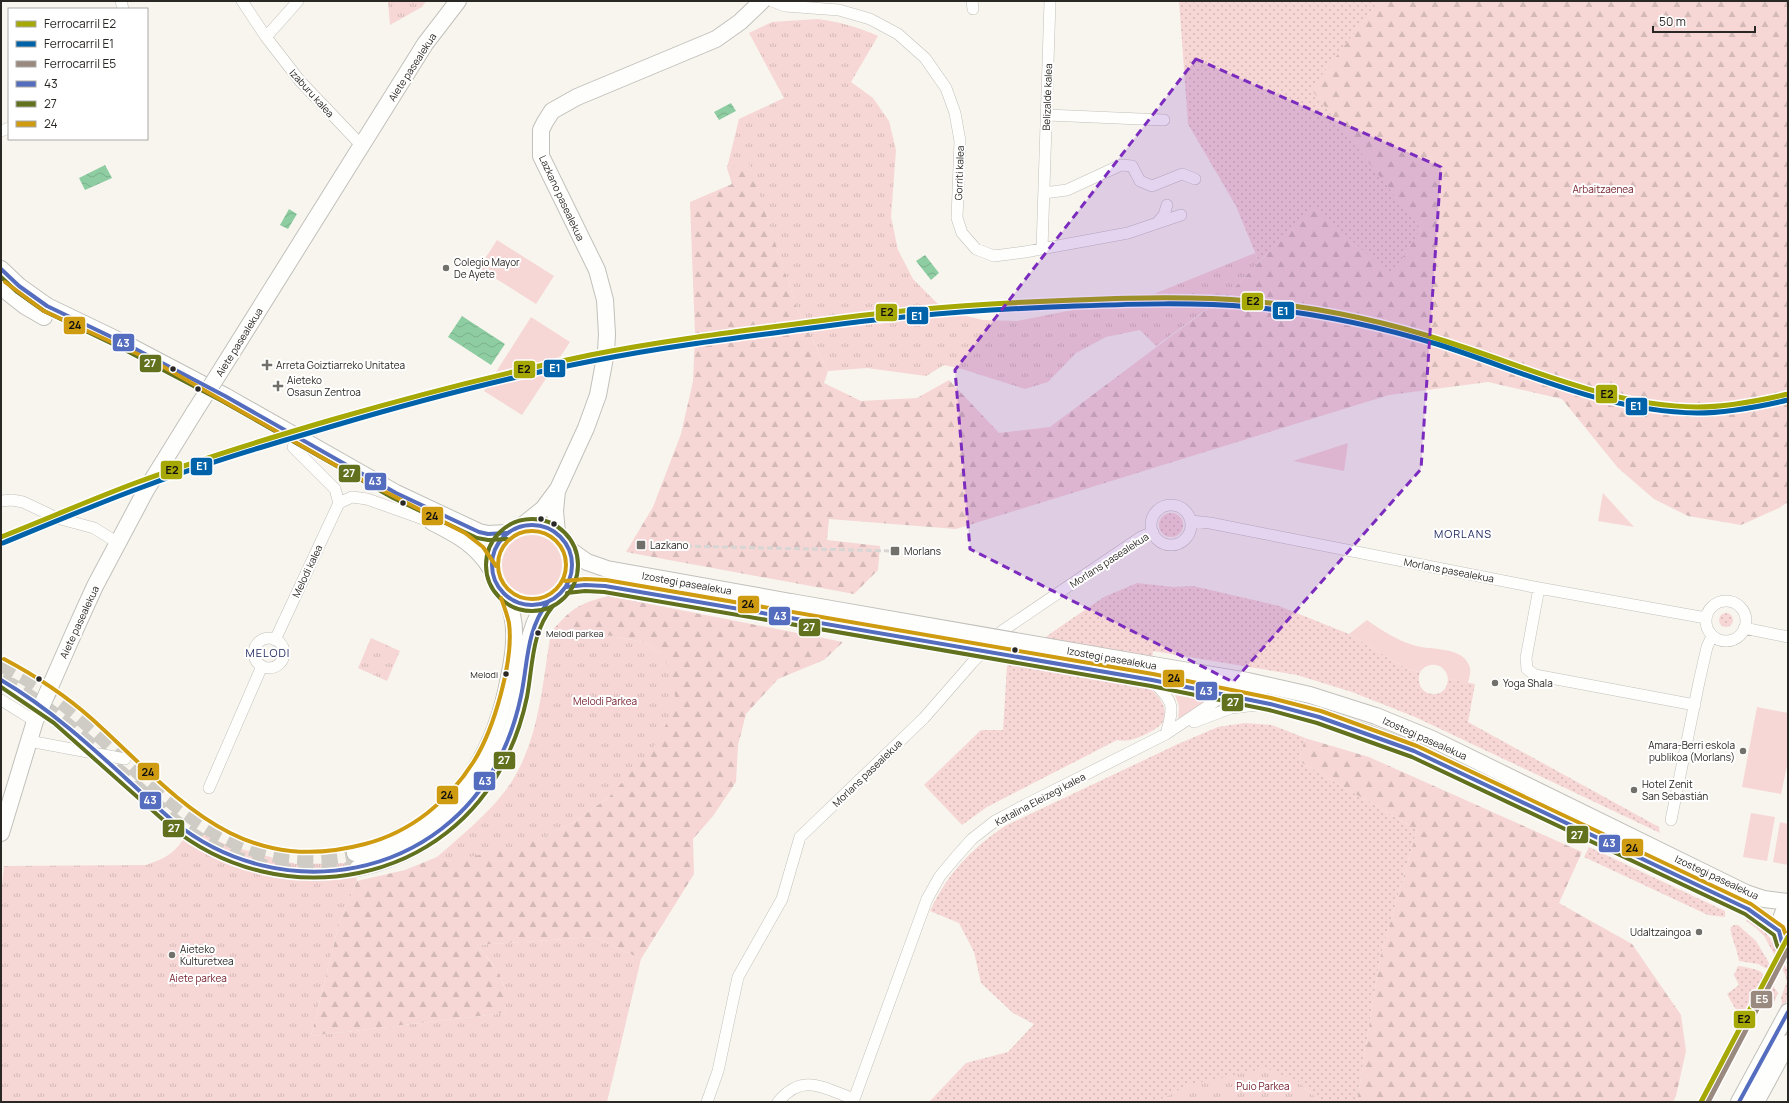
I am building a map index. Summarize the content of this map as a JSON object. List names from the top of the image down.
{
  "streets": {
    "main road": ["Aiete pasealekua", "Lazkano pasealekua", "Izostegi pasealekua"],
    "street": [
      "Izaburu kalea",
      "Belizalde kalea",
      "Gorriti kalea",
      "Morlans pasealekua",
      "Melodi kalea",
      "Katalina Eleizegi kalea"
    ]
  },
  "crossings": [
    ["Aiete pasealekua", "Izaburu kalea"],
    ["Belizalde kalea", "Gorriti kalea"],
    ["Izostegi pasealekua", "Katalina Eleizegi kalea"]
  ],
  "districts": ["MORLANS", "MELODI"],
  "parks": [
    "Arbaitzaenea",
    "Melodi Parkea",
    "Aiete parkea",
    "Puio Parkea"
  ],
  "places": {
    "other": [
      "Colegio Mayor De Ayete",
      "Melodi parkea",
      "Melodi",
      "Yoga Shala",
      "Amara-Berri eskola publikoa (Morlans)",
      "Hotel Zenit San Sebastián",
      "Udaltzaingoa",
      "Aieteko Kulturetxea"
    ],
    "health": ["Arreta Goiztiarreko Unitatea", "Aieteko Osasun Zentroa"],
    "transit": ["Lazkano", "Morlans"]
  },
  "lines": [
    "transit line 43",
    "transit line 27",
    "transit line 24",
    "rail line E2",
    "rail line E1",
    "rail line E5"
  ],
  "legend": [
    "Ferrocarril E2",
    "Ferrocarril E1",
    "Ferrocarril E5",
    "43",
    "27",
    "24"
  ],
  "scale_bar": "50 m"
}
